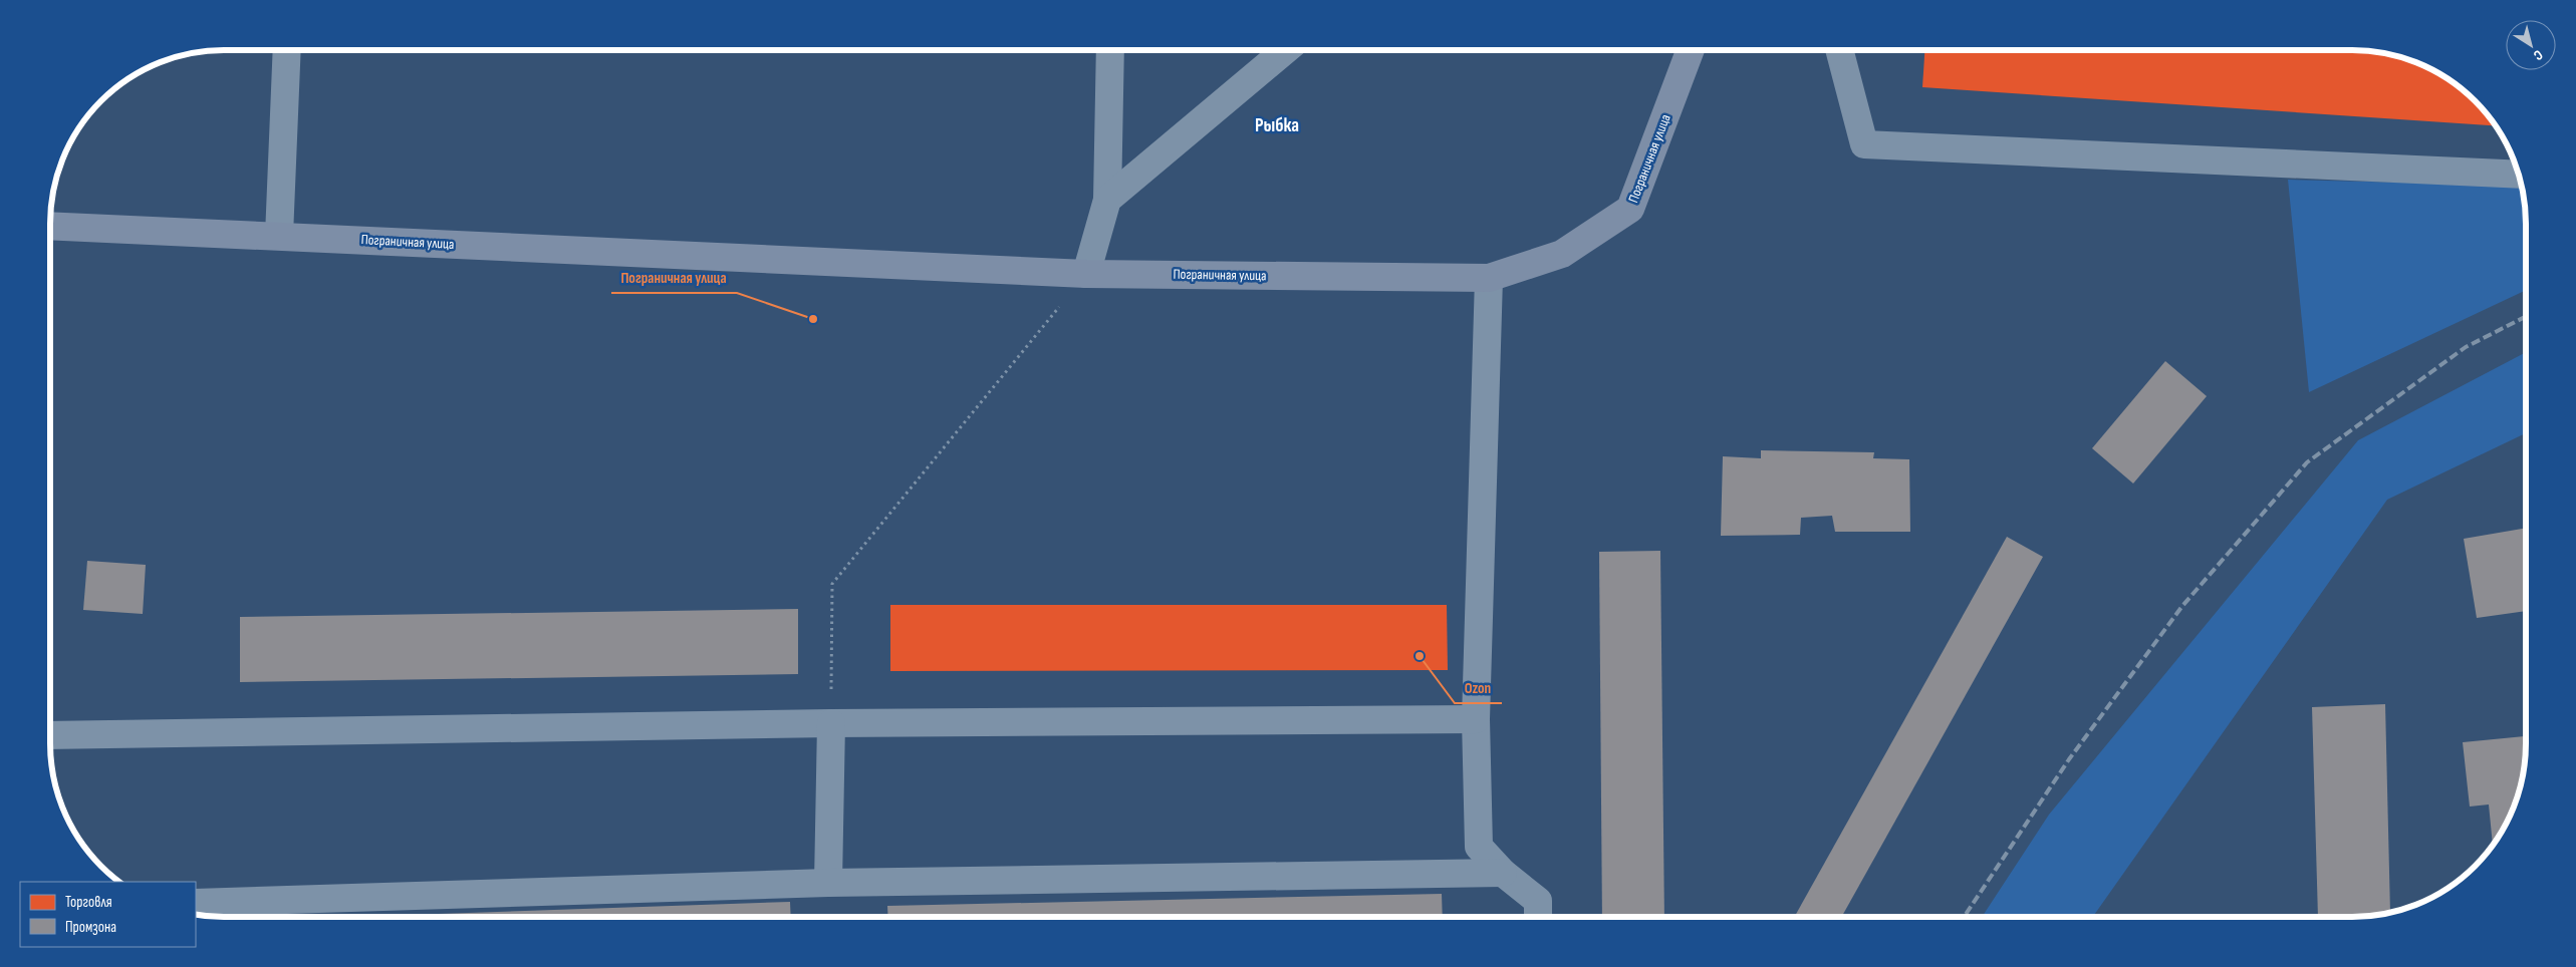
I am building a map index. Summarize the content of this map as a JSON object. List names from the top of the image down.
{
  "streets": {
    "main road": ["Пограничная улица"]
  },
  "districts": ["Рыбка"],
  "places": ["Пограничная улица", "Ozon"],
  "legend": ["Торговля", "Промзона"],
  "north": "bottom right"
}
